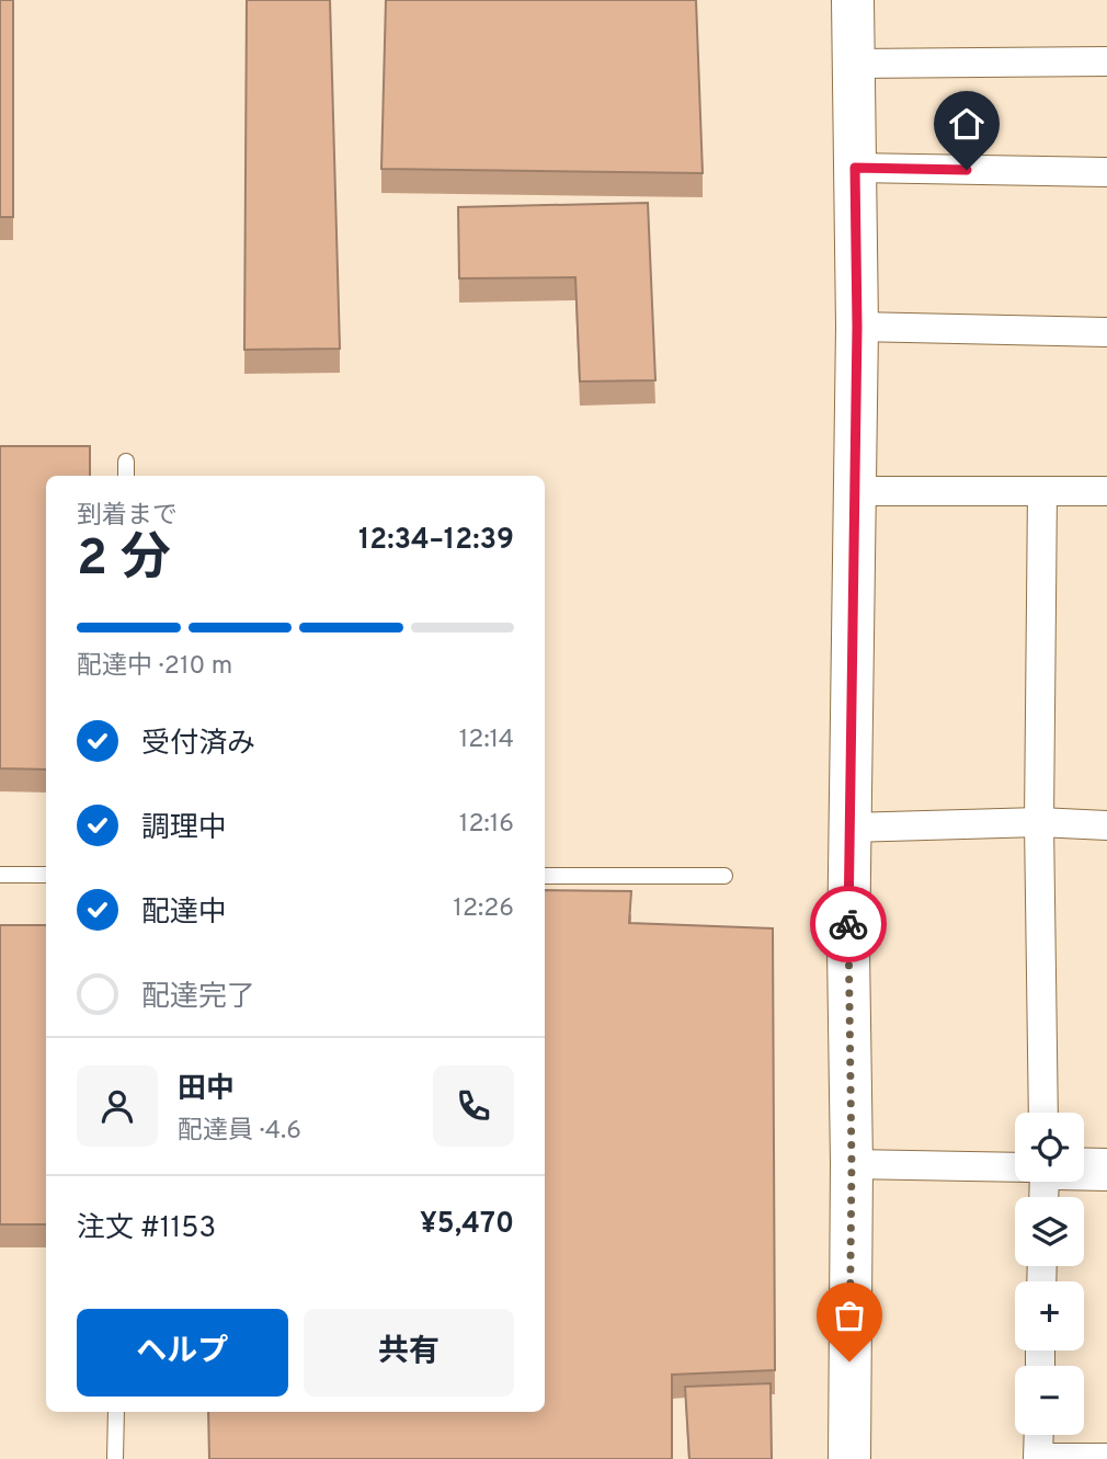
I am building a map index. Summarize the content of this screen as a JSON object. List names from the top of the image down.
{
  "page": {
    "heading": ["2 分", "到着まで", "12:34–12:39"],
    "panel": [
      "田中",
      "配達員 · 4.6",
      "注文 #1153",
      "¥5,470"
    ],
    "bar": "配達中 · 210 m",
    "list": [
      ["受付済み", "12:14"],
      ["調理中", "12:16"],
      ["配達中", "12:26"],
      "配達完了"
    ],
    "map_buttons": ["+", "−"],
    "buttons": ["ヘルプ", "共有"]
  }
}
